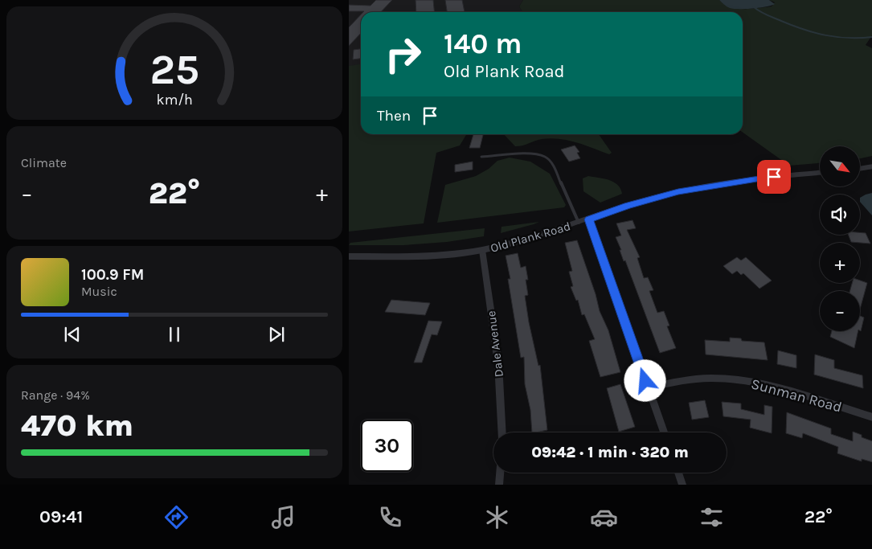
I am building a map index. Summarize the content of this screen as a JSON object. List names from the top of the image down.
{
  "streets": {
    "street": ["Old Plank Road", "Dale Avenue", "Sunman Road"]
  },
  "crossings": [
    ["Old Plank Road", "Dale Avenue"]
  ],
  "north": "bottom right",
  "page": {
    "turn": ["140 m", "Old Plank Road"],
    "then": "Then",
    "tile": [
      "Climate",
      ["Range · 94%", "470 km"]
    ],
    "map_buttons": ["+", "−"],
    "heat": ["−", "22°", "+"],
    "song": ["100.9 FM", "Music"],
    "limit": "30",
    "trip": "09:42 · 1 min · 320 m",
    "tabs": ["09:41", "22°"],
    "gauge": ["25", "km/h"]
  }
}
